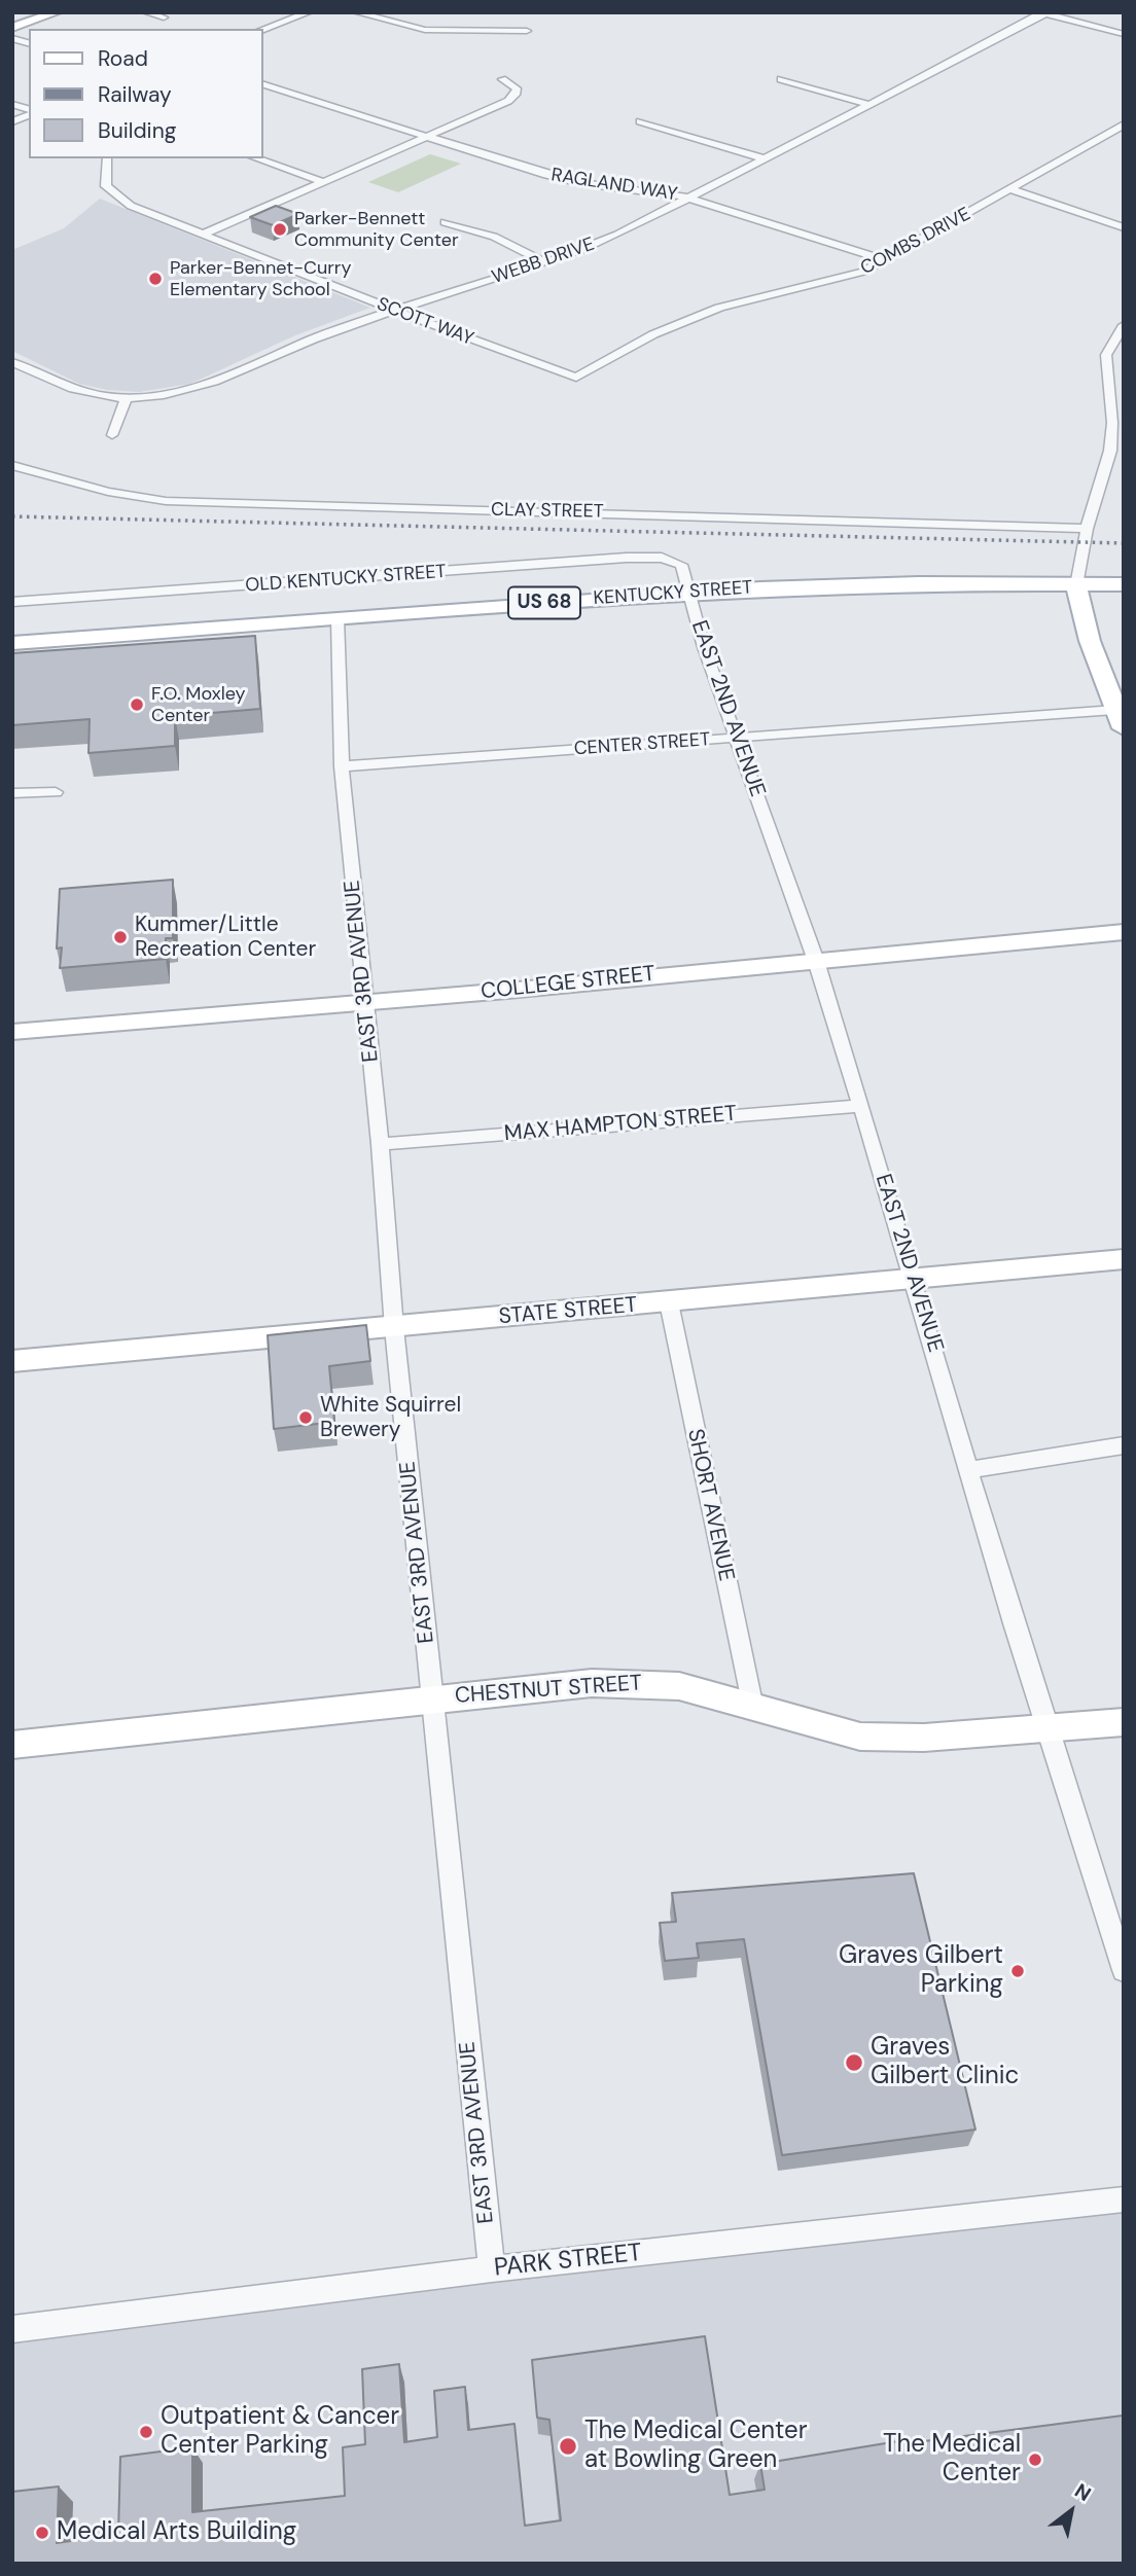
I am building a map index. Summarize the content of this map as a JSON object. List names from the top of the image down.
{
  "streets": {
    "main road": ["KENTUCKY STREET", "US 68"],
    "street": [
      "RAGLAND WAY",
      "COMBS DRIVE",
      "WEBB DRIVE",
      "SCOTT WAY",
      "CLAY STREET",
      "OLD KENTUCKY STREET",
      "EAST 2ND AVENUE",
      "CENTER STREET",
      "EAST 3RD AVENUE",
      "COLLEGE STREET",
      "MAX HAMPTON STREET",
      "STATE STREET",
      "SHORT AVENUE",
      "CHESTNUT STREET",
      "PARK STREET"
    ]
  },
  "crossings": [
    ["RAGLAND WAY", "COMBS DRIVE"],
    ["RAGLAND WAY", "WEBB DRIVE"],
    ["COMBS DRIVE", "SCOTT WAY"],
    ["WEBB DRIVE", "SCOTT WAY"],
    ["OLD KENTUCKY STREET", "EAST 2ND AVENUE"],
    ["KENTUCKY STREET", "EAST 2ND AVENUE"],
    ["KENTUCKY STREET", "EAST 3RD AVENUE"],
    ["EAST 2ND AVENUE", "CENTER STREET"],
    ["EAST 2ND AVENUE", "COLLEGE STREET"],
    ["EAST 2ND AVENUE", "MAX HAMPTON STREET"],
    ["EAST 2ND AVENUE", "STATE STREET"],
    ["EAST 2ND AVENUE", "CHESTNUT STREET"],
    ["CENTER STREET", "EAST 3RD AVENUE"],
    ["EAST 3RD AVENUE", "COLLEGE STREET"],
    ["EAST 3RD AVENUE", "MAX HAMPTON STREET"],
    ["EAST 3RD AVENUE", "STATE STREET"],
    ["EAST 3RD AVENUE", "CHESTNUT STREET"],
    ["EAST 3RD AVENUE", "PARK STREET"],
    ["STATE STREET", "SHORT AVENUE"],
    ["SHORT AVENUE", "CHESTNUT STREET"]
  ],
  "places": [
    "Parker-Bennett Community Center",
    "Parker-Bennet-Curry Elementary School",
    "F.O. Moxley Center",
    "Kummer/Little Recreation Center",
    "White Squirrel Brewery",
    "Graves Gilbert Parking",
    "Graves Gilbert Clinic",
    "Outpatient & Cancer Center Parking",
    "The Medical Center at Bowling Green",
    "The Medical Center",
    "Medical Arts Building"
  ],
  "legend": ["Road", "Railway", "Building"],
  "north": "top right"
}
